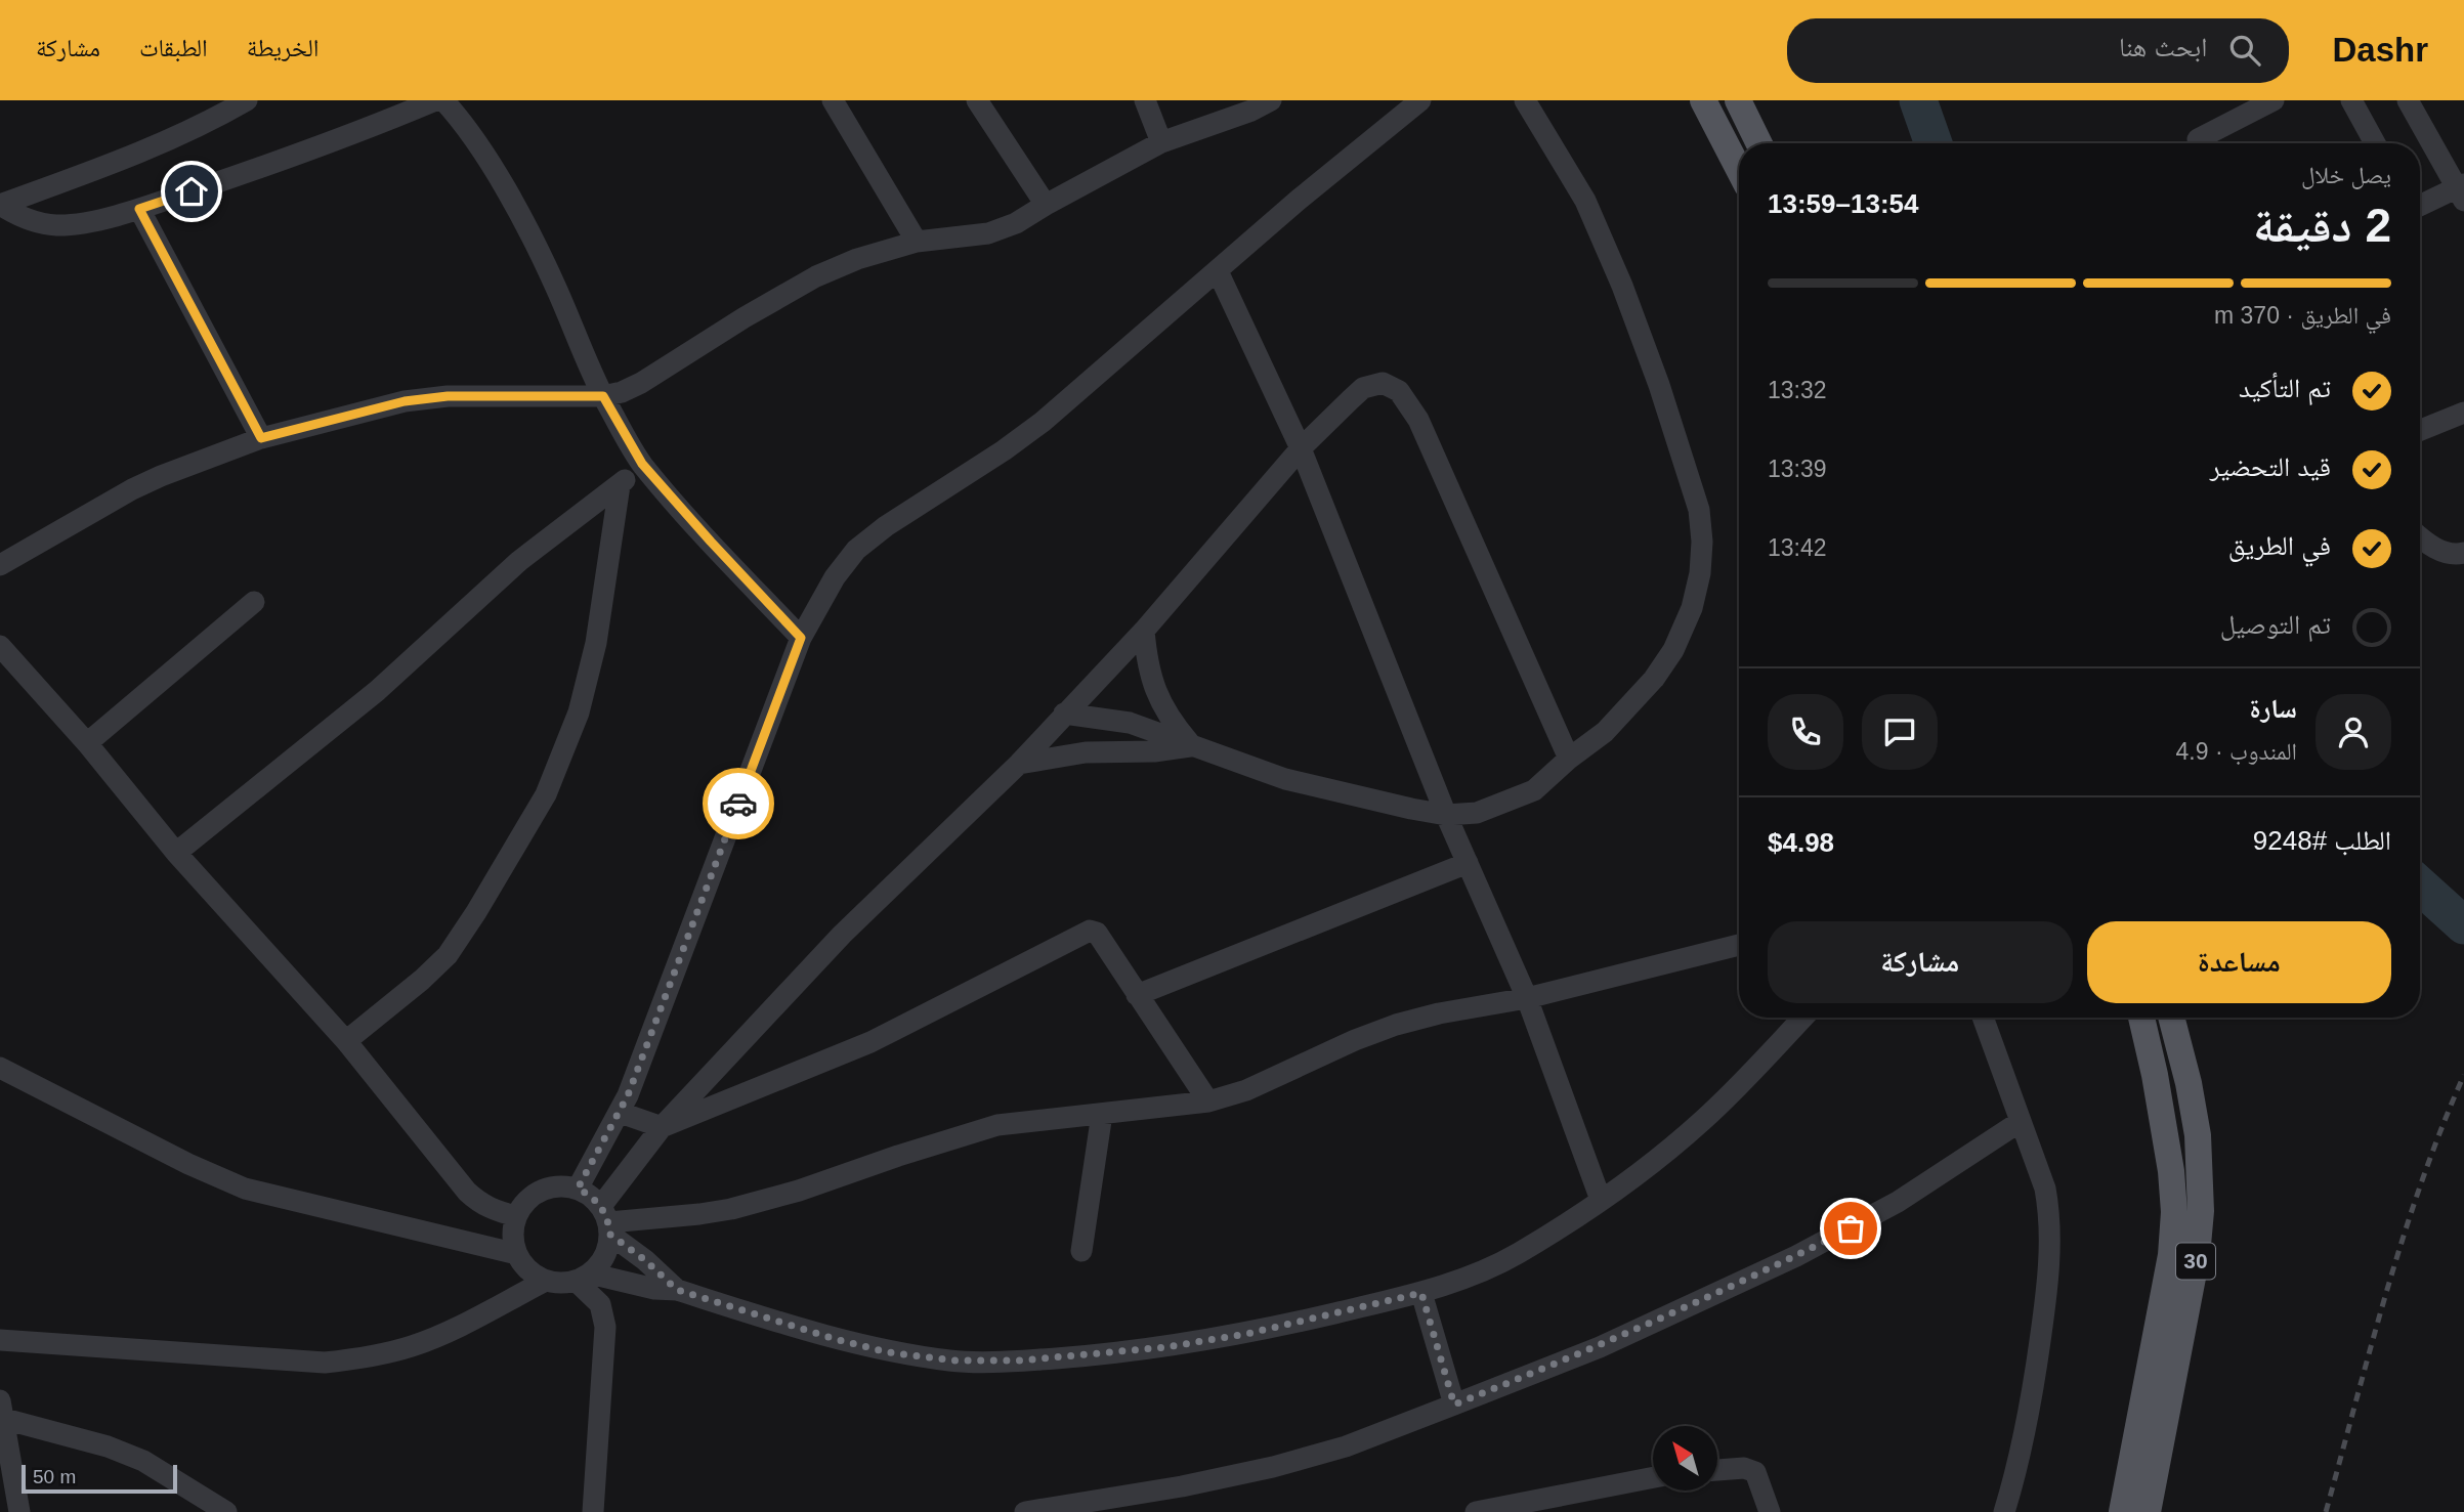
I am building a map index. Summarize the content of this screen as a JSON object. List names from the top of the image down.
{
  "streets": {
    "main road": ["30"]
  },
  "scale_bar": "50 m",
  "north": "top left",
  "page": {
    "header": "Dashr",
    "search": "ابحث هنا",
    "nav": ["الخريطة", "الطبقات", "مشاركة"],
    "heading": ["2 دقيقة", "يصل خلال", "13:54–13:59"],
    "panel": [
      "سارة",
      "المندوب · 4.9",
      "الطلب #9248",
      "$4.98"
    ],
    "bar": "في الطريق · 370 m",
    "list": [
      ["تم التأكيد", "13:32"],
      ["قيد التحضير", "13:39"],
      ["في الطريق", "13:42"],
      "تم التوصيل"
    ],
    "buttons": ["مساعدة", "مشاركة"],
    "scale": "50 m"
  }
}
